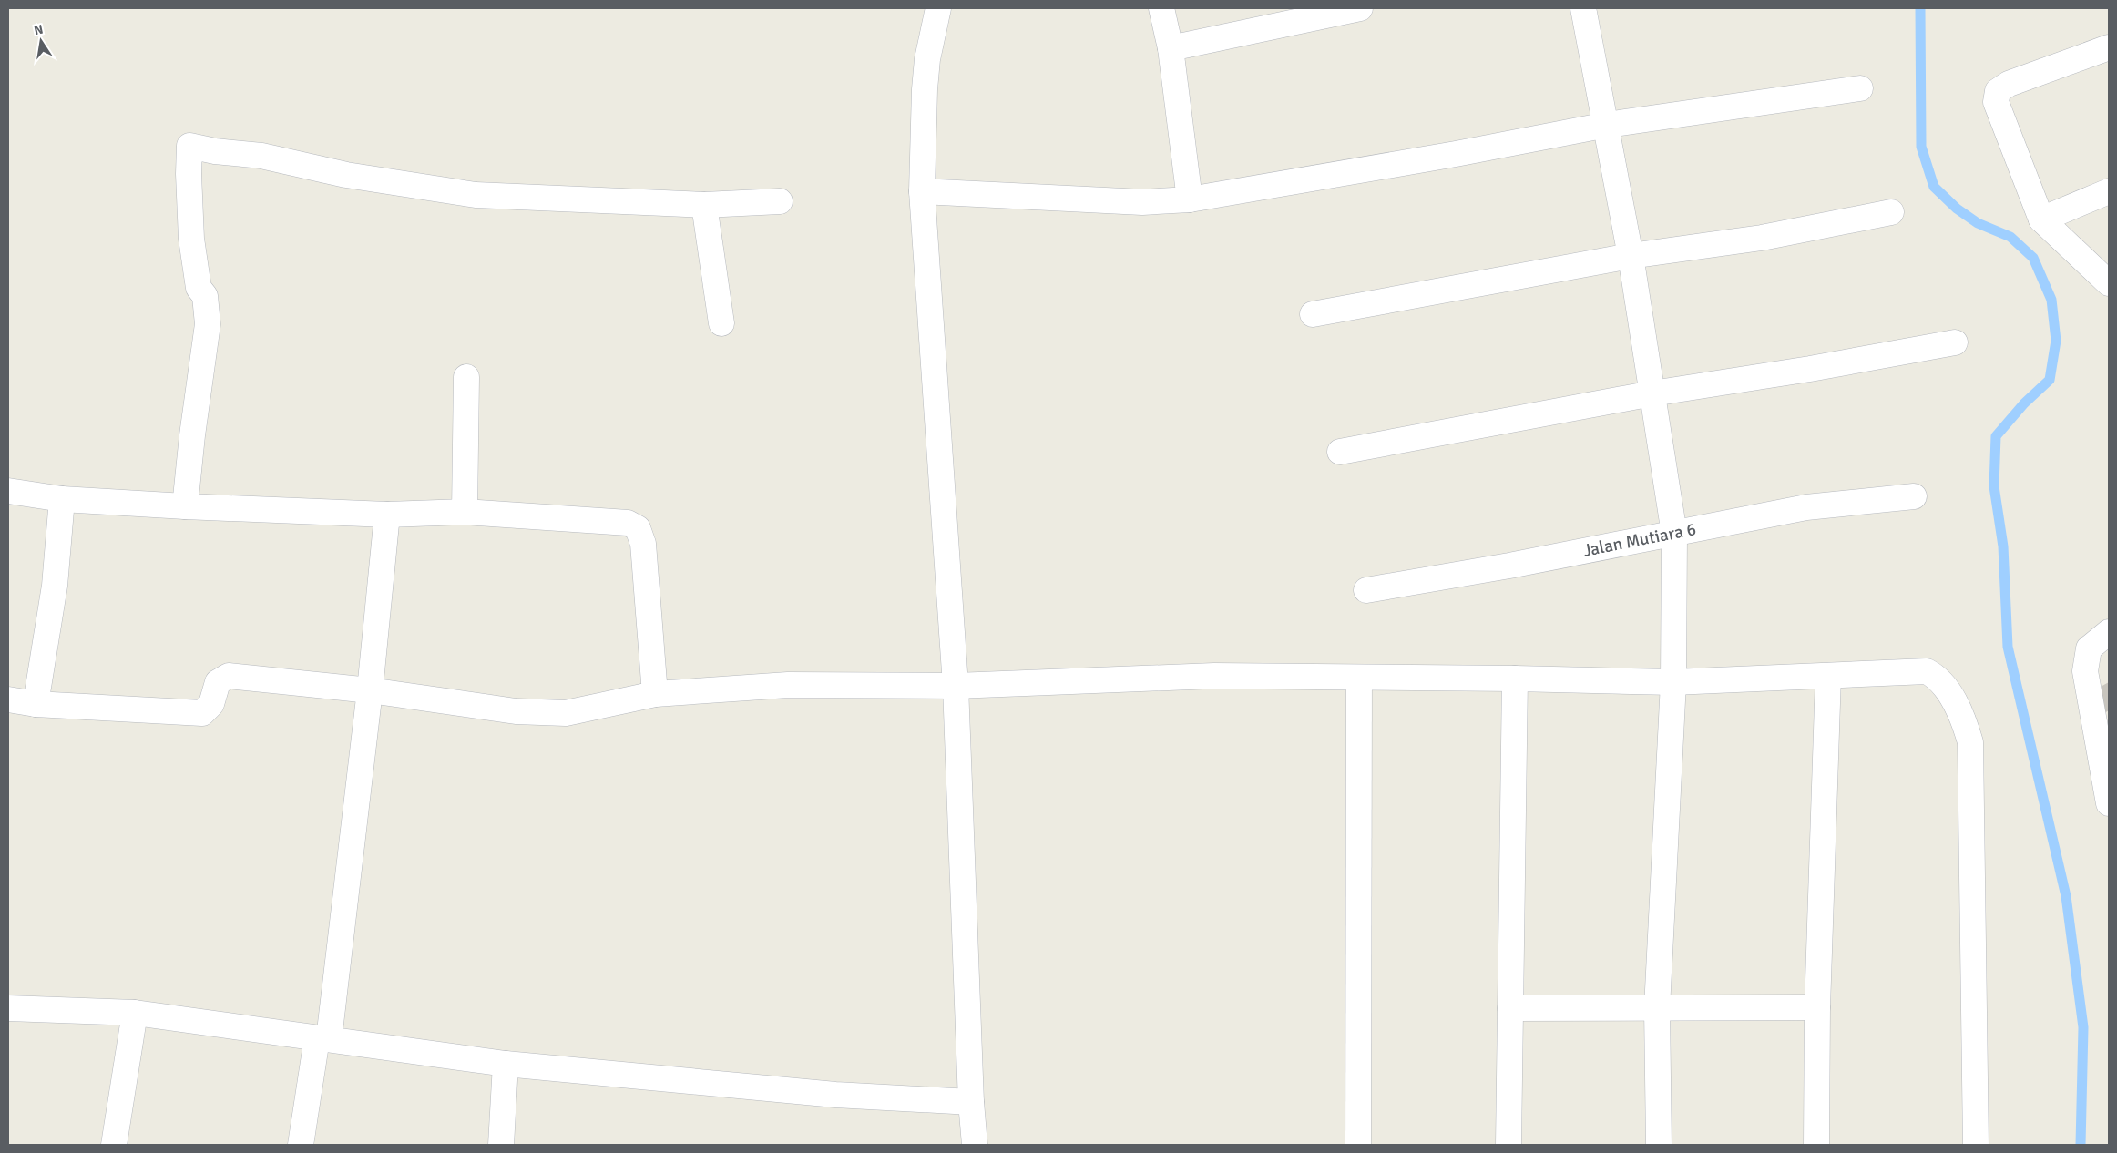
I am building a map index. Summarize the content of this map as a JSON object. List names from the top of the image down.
{
  "streets": {
    "street": ["Jalan Mutiara 6"]
  },
  "north": "top"
}
